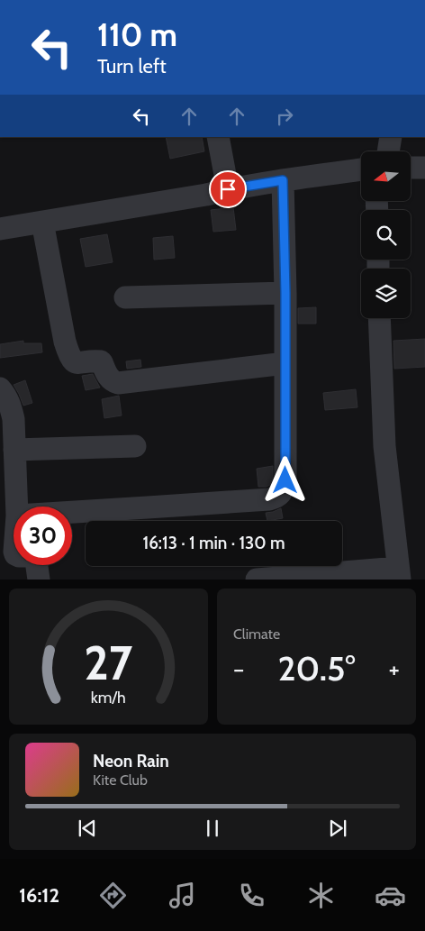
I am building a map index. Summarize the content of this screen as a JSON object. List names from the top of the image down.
{
  "north": "left",
  "page": {
    "turn": ["110 m", "Turn left"],
    "limit": "30",
    "trip": "16:13 · 1 min · 130 m",
    "tile": "Climate",
    "heat": ["−", "20.5°", "+"],
    "song": ["Neon Rain", "Kite Club"],
    "tabs": "16:12",
    "gauge": ["27", "km/h"]
  }
}
